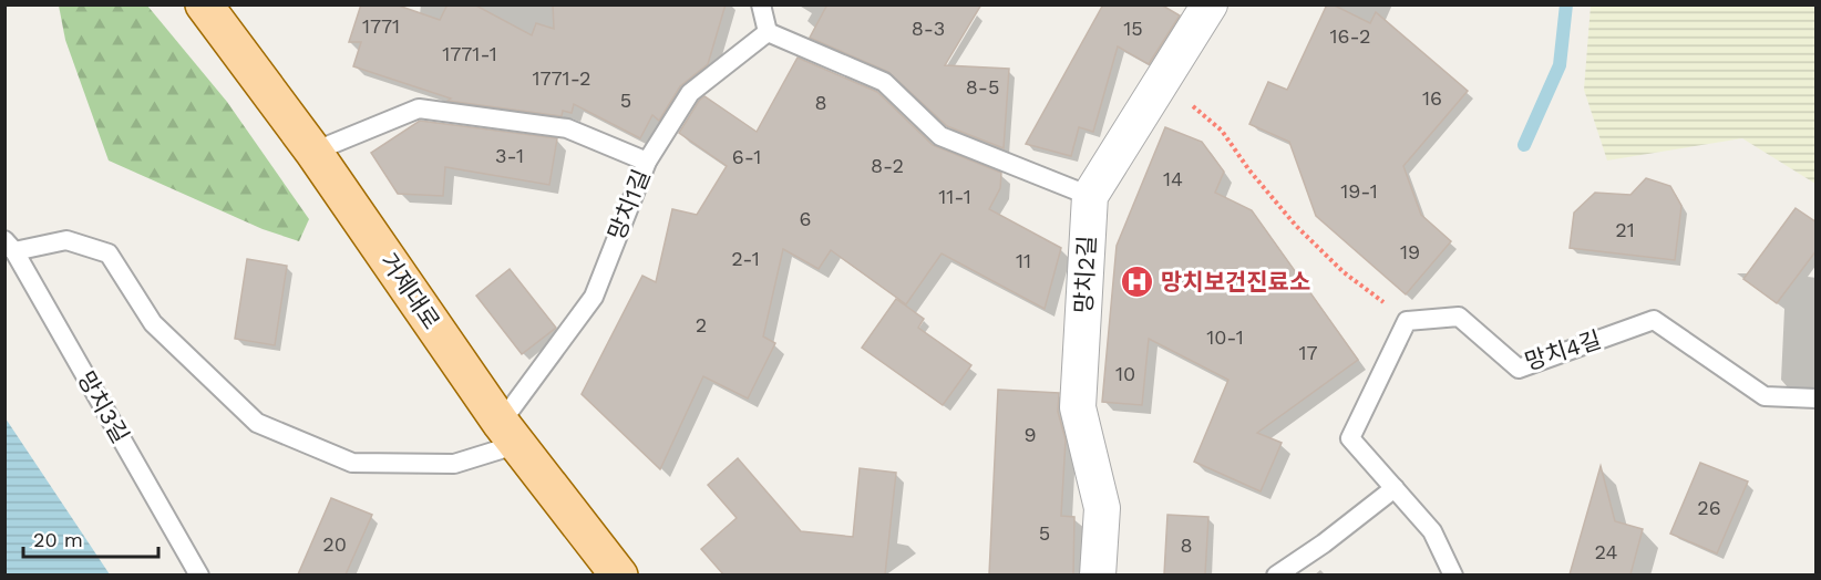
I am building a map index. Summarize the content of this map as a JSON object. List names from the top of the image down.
{
  "streets": {
    "main road": ["거제대로"],
    "street": ["망치2길"],
    "lane": ["망치1길", "망치4길", "망치3길"]
  },
  "crossings": [
    ["망치1길", "거제대로"]
  ],
  "places": {
    "hospital": ["망치보건진료소"]
  },
  "house_numbers": [
    "1771",
    "8-3",
    "15",
    "16-2",
    "1771-1",
    "1771-2",
    "8-5",
    "16",
    "5",
    "8",
    "3-1",
    "6-1",
    "8-2",
    "14",
    "19-1",
    "11-1",
    "6",
    "21",
    "19",
    "2-1",
    "11",
    "2",
    "10-1",
    "17",
    "10",
    "9",
    "26",
    "5",
    "20",
    "8",
    "24"
  ],
  "scale_bar": "20 m"
}
